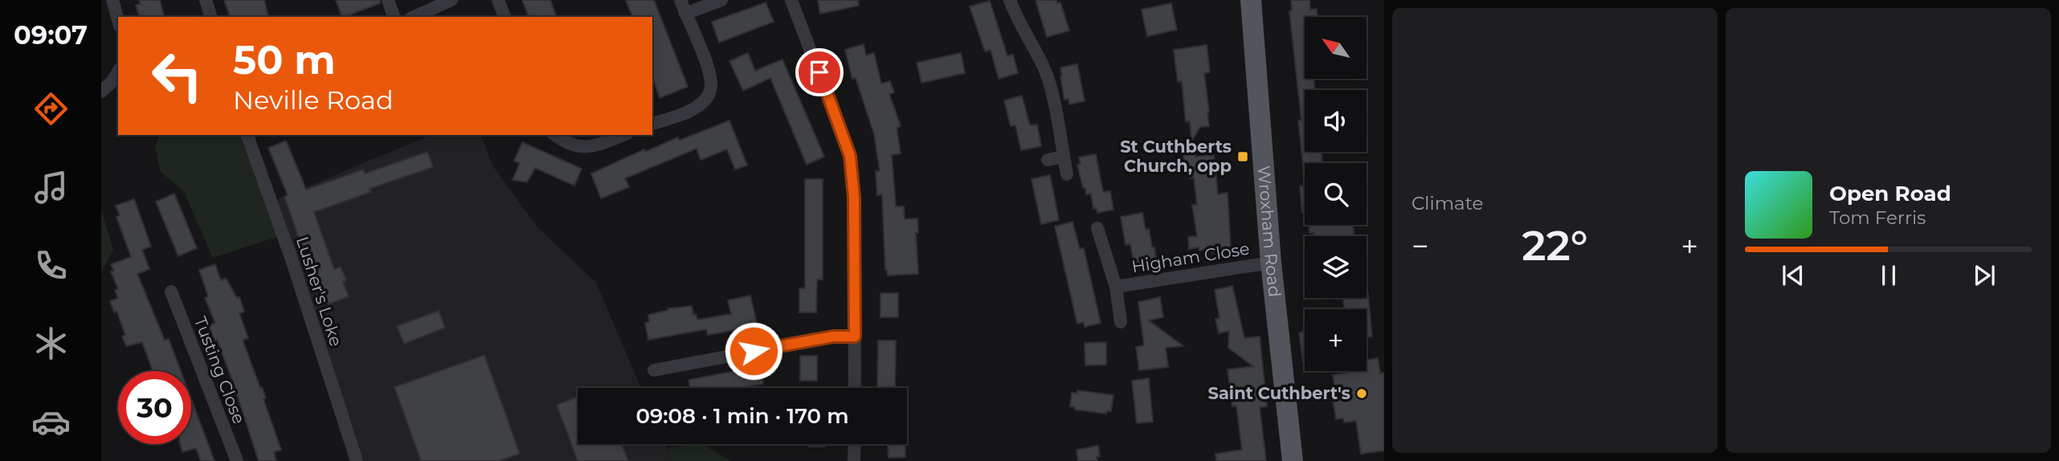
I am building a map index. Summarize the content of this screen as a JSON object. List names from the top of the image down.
{
  "streets": {
    "main road": ["Wroxham Road"],
    "street": ["Higham Close", "Lusher's Loke", "Tusting Close"]
  },
  "crossings": [
    ["Wroxham Road", "Higham Close"]
  ],
  "places": {
    "transit": ["St Cuthberts Church, opp"],
    "other": ["Saint Cuthbert's"]
  },
  "north": "top left",
  "page": {
    "tabs": "09:07",
    "tile": "Climate",
    "map_buttons": "+",
    "turn": ["50 m", "Neville Road"],
    "song": ["Open Road", "Tom Ferris"],
    "heat": ["−", "22°", "+"],
    "limit": "30",
    "trip": "09:08 · 1 min · 170 m"
  }
}
